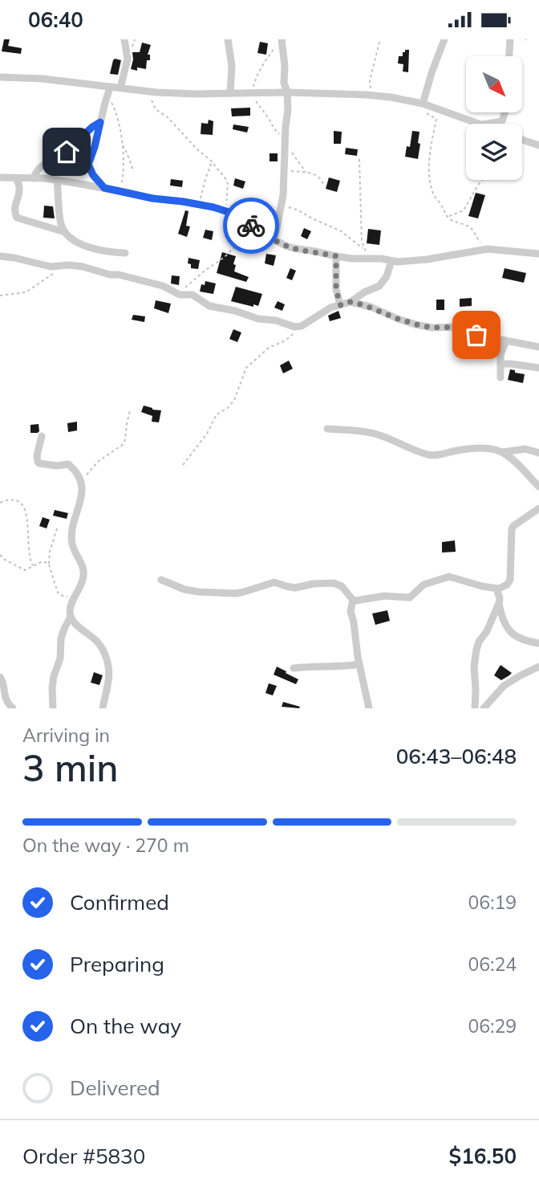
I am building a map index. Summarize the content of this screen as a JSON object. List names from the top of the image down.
{
  "north": "bottom right",
  "page": {
    "status": "06:40",
    "heading": ["3 min", "Arriving in", "06:43–06:48"],
    "panel": ["Order #5830", "$16.50"],
    "bar": "On the way · 270 m",
    "list": [
      ["Confirmed", "06:19"],
      ["Preparing", "06:24"],
      ["On the way", "06:29"],
      "Delivered"
    ]
  }
}
